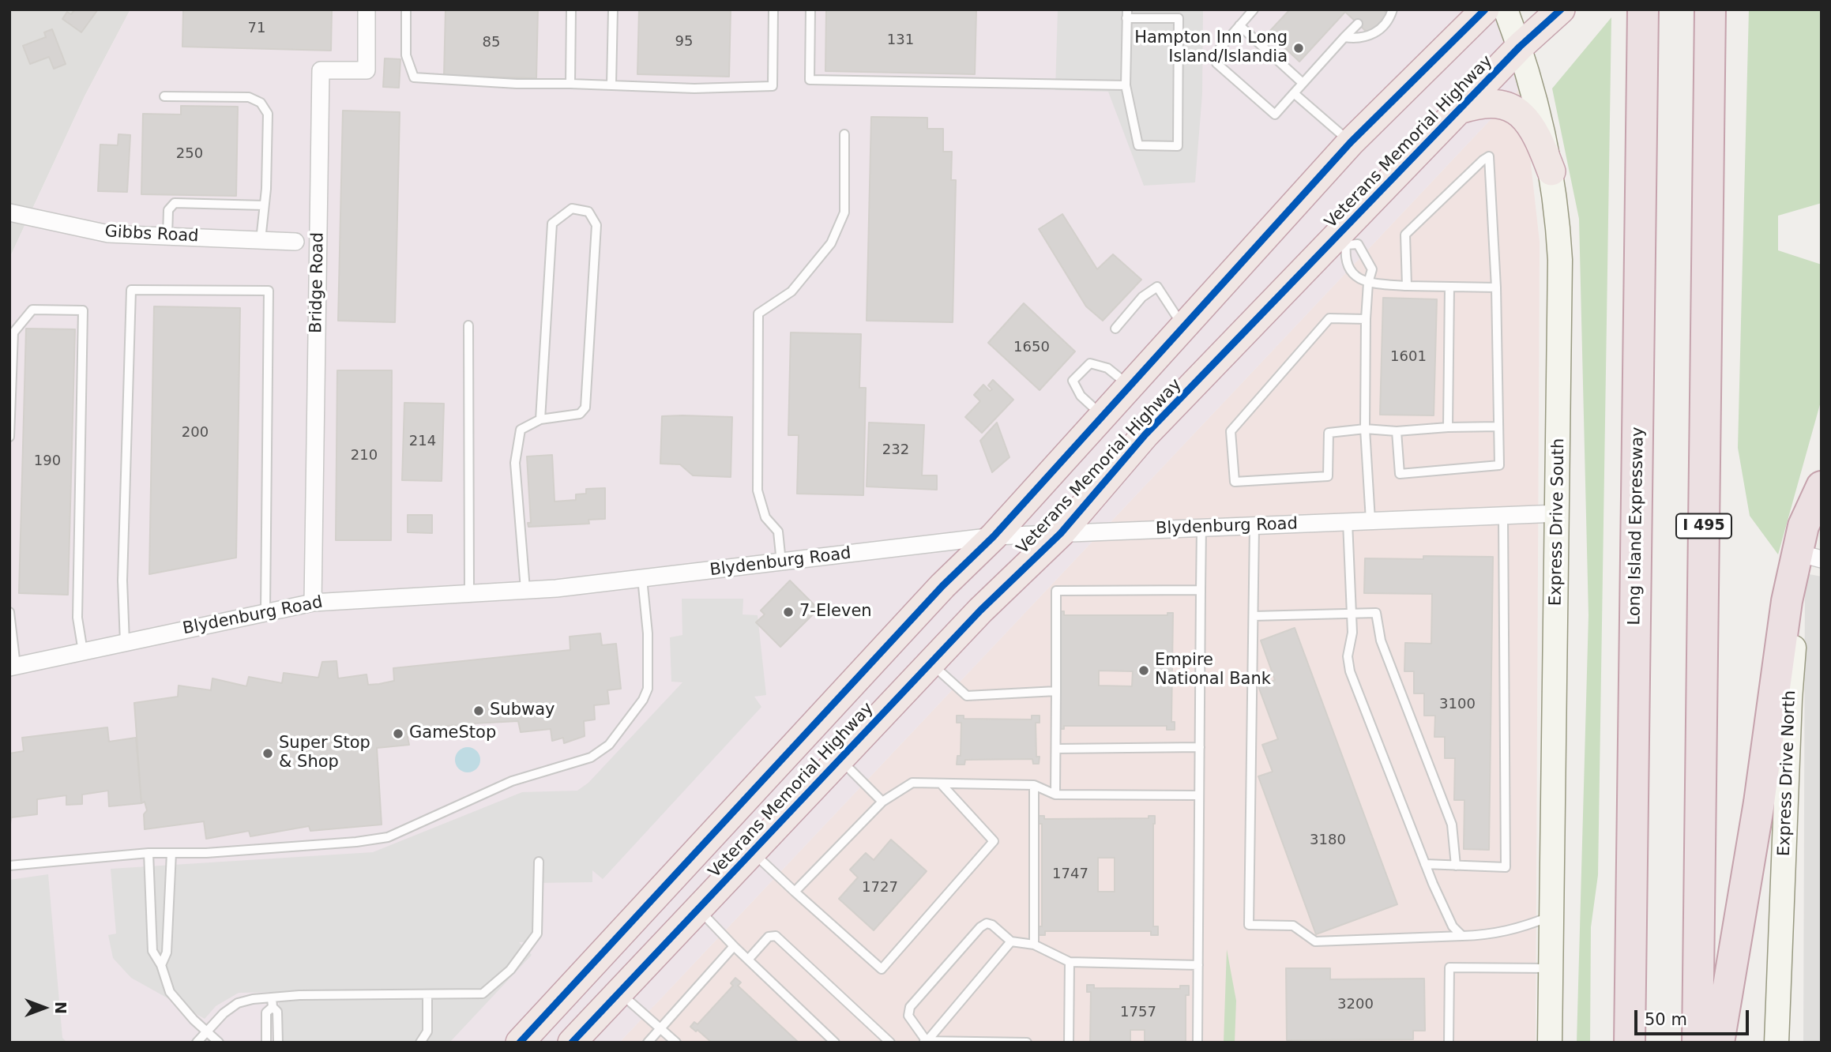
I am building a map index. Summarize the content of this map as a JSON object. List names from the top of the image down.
{
  "streets": {
    "highway": ["Veterans Memorial Highway", "Long Island Expressway", "I 495"],
    "main road": ["Express Drive South", "Express Drive North"],
    "street": ["Gibbs Road", "Bridge Road", "Blydenburg Road"]
  },
  "crossings": [
    ["Veterans Memorial Highway", "Express Drive South"],
    ["Veterans Memorial Highway", "Blydenburg Road"],
    ["Bridge Road", "Blydenburg Road"],
    ["Express Drive South", "Blydenburg Road"]
  ],
  "places": [
    "Hampton Inn Long Island/Islandia",
    "7-Eleven",
    "Empire National Bank",
    "Subway",
    "GameStop",
    "Super Stop & Shop"
  ],
  "house_numbers": [
    "71",
    "131",
    "95",
    "85",
    "250",
    "1650",
    "1601",
    "200",
    "214",
    "232",
    "210",
    "190",
    "3100",
    "3180",
    "1747",
    "1727",
    "3200",
    "1757"
  ],
  "scale_bar": "50 m",
  "north": "right"
}
